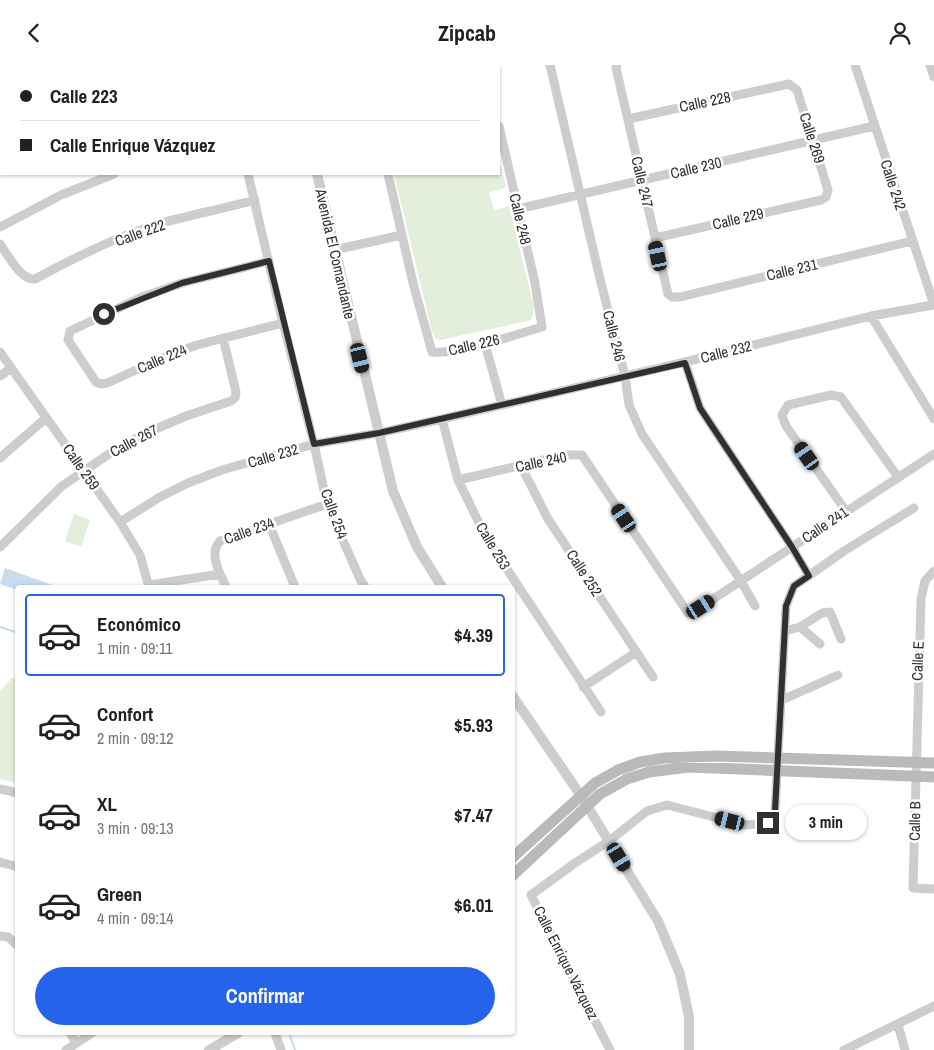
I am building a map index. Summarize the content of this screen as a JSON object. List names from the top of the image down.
{
  "streets": {
    "street": [
      "Calle 228",
      "Calle 269",
      "Calle 230",
      "Calle 247",
      "Calle 242",
      "Calle 248",
      "Calle 229",
      "Calle 222",
      "Avenida El Comandante",
      "Calle 231",
      "Calle 246",
      "Calle 226",
      "Calle 232",
      "Calle 224",
      "Calle 267",
      "Calle 240",
      "Calle 259",
      "Calle 254",
      "Calle 241",
      "Calle 234",
      "Calle 253",
      "Calle 252",
      "Calle E",
      "Calle B",
      "Calle Enrique Vázquez"
    ]
  },
  "crossings": [
    ["Calle 228", "Calle 269"],
    ["Calle 228", "Calle 247"],
    ["Calle 269", "Calle 230"],
    ["Calle 269", "Calle 229"],
    ["Calle 230", "Calle 247"],
    ["Calle 230", "Calle 242"],
    ["Calle 230", "Calle 248"],
    ["Calle 230", "Calle 246"],
    ["Calle 247", "Calle 229"],
    ["Calle 247", "Calle 231"],
    ["Calle 242", "Calle 231"],
    ["Calle 242", "Calle 232"],
    ["Calle 248", "Calle 226"],
    ["Calle 222", "Calle 254"],
    ["Avenida El Comandante", "Calle 232"],
    ["Calle 246", "Calle 232"],
    ["Calle 246", "Calle 241"],
    ["Calle 232", "Calle 259"],
    ["Calle 232", "Calle 254"],
    ["Calle 232", "Calle 253"],
    ["Calle 224", "Calle 267"],
    ["Calle 224", "Calle 254"],
    ["Calle 267", "Calle 259"],
    ["Calle 240", "Calle 241"],
    ["Calle 240", "Calle 253"],
    ["Calle 240", "Calle 252"],
    ["Calle 254", "Calle 234"],
    ["Calle E", "Calle B"]
  ],
  "page": {
    "header": "Zipcab",
    "banner": ["Calle 223", "Calle Enrique Vázquez"],
    "list": [
      {
        "name": "Económico",
        "note": "1 min · 09:11",
        "value": "$4.39"
      },
      {
        "name": "Confort",
        "note": "2 min · 09:12",
        "value": "$5.93"
      },
      {
        "name": "XL",
        "note": "3 min · 09:13",
        "value": "$7.47"
      },
      {
        "name": "Green",
        "note": "4 min · 09:14",
        "value": "$6.01"
      }
    ],
    "bubble": "3 min",
    "buttons": "Confirmar"
  }
}
